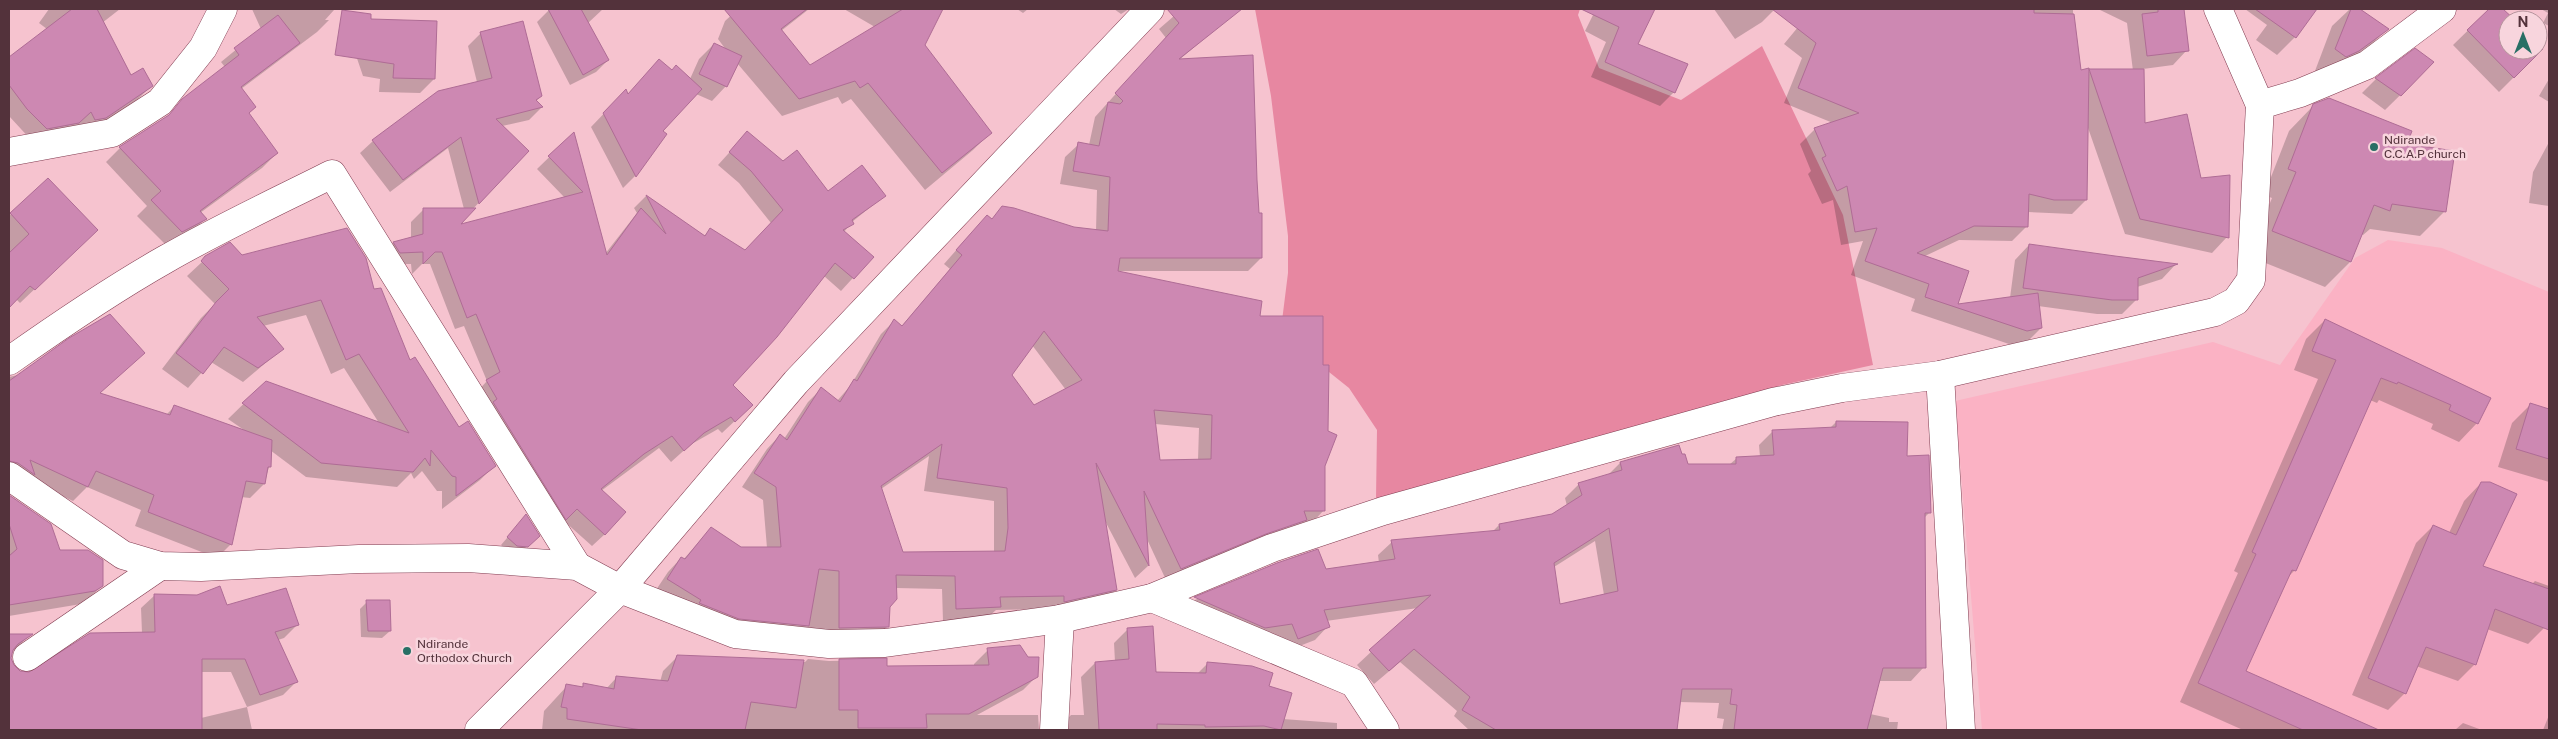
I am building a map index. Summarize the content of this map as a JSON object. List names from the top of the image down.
{
  "places": ["Ndirande C.C.A.P church", "Ndirande Orthodox Church"],
  "north": "top"
}
